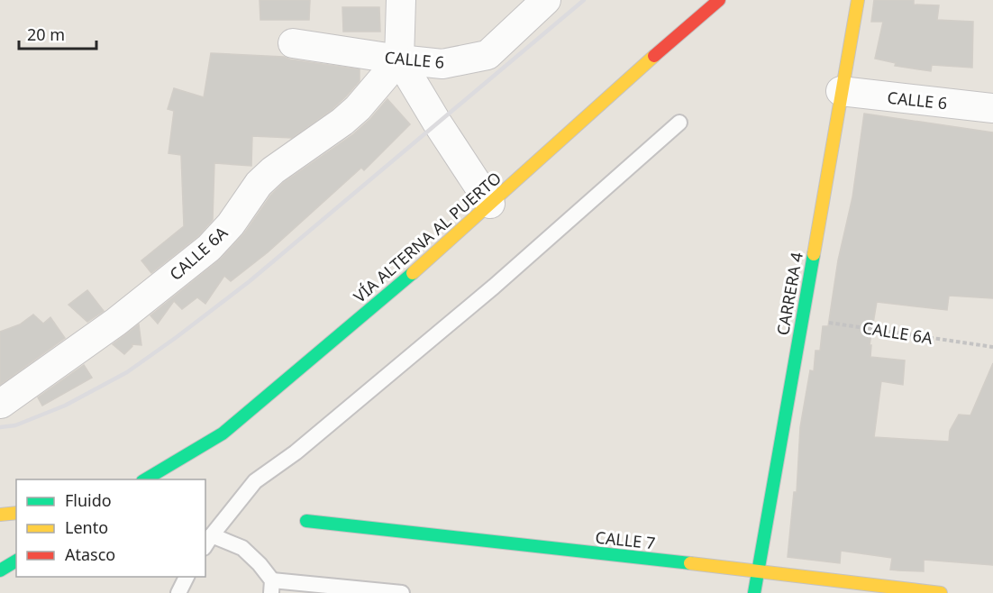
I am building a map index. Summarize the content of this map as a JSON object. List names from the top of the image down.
{
  "streets": {
    "street": [
      "CALLE 6",
      "VÍA ALTERNA AL PUERTO",
      "CALLE 6A",
      "CARRERA 4",
      "CALLE 7"
    ]
  },
  "crossings": [
    ["CALLE 6", "CALLE 6A"],
    ["CALLE 6", "CARRERA 4"],
    ["CALLE 6A", "CARRERA 4"],
    ["CARRERA 4", "CALLE 7"]
  ],
  "legend": ["Fluido", "Lento", "Atasco"],
  "scale_bar": "20 m"
}
